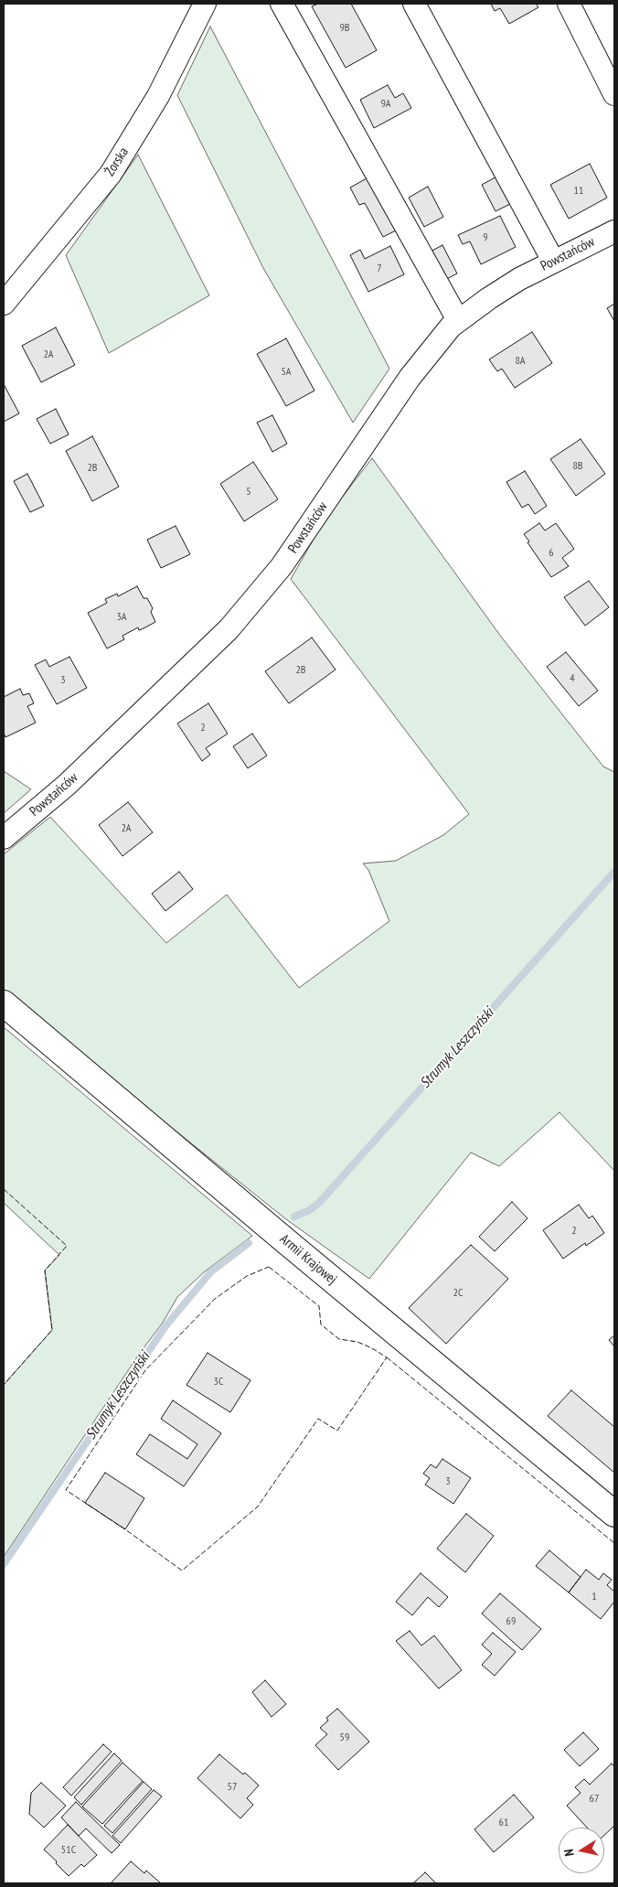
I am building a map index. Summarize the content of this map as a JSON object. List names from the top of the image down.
{
  "streets": {
    "street": ["Żorska", "Powstańców", "Armii Krajowej"]
  },
  "water": ["Strumyk Leszczyński"],
  "house_numbers": [
    "9B",
    "9A",
    "11",
    "9",
    "7",
    "2A",
    "8A",
    "5A",
    "8B",
    "2B",
    "5",
    "6",
    "3A",
    "2B",
    "4",
    "3",
    "2",
    "2A",
    "2",
    "2C",
    "3C",
    "3",
    "1",
    "69",
    "59",
    "57",
    "67",
    "61",
    "51C"
  ],
  "north": "left"
}
